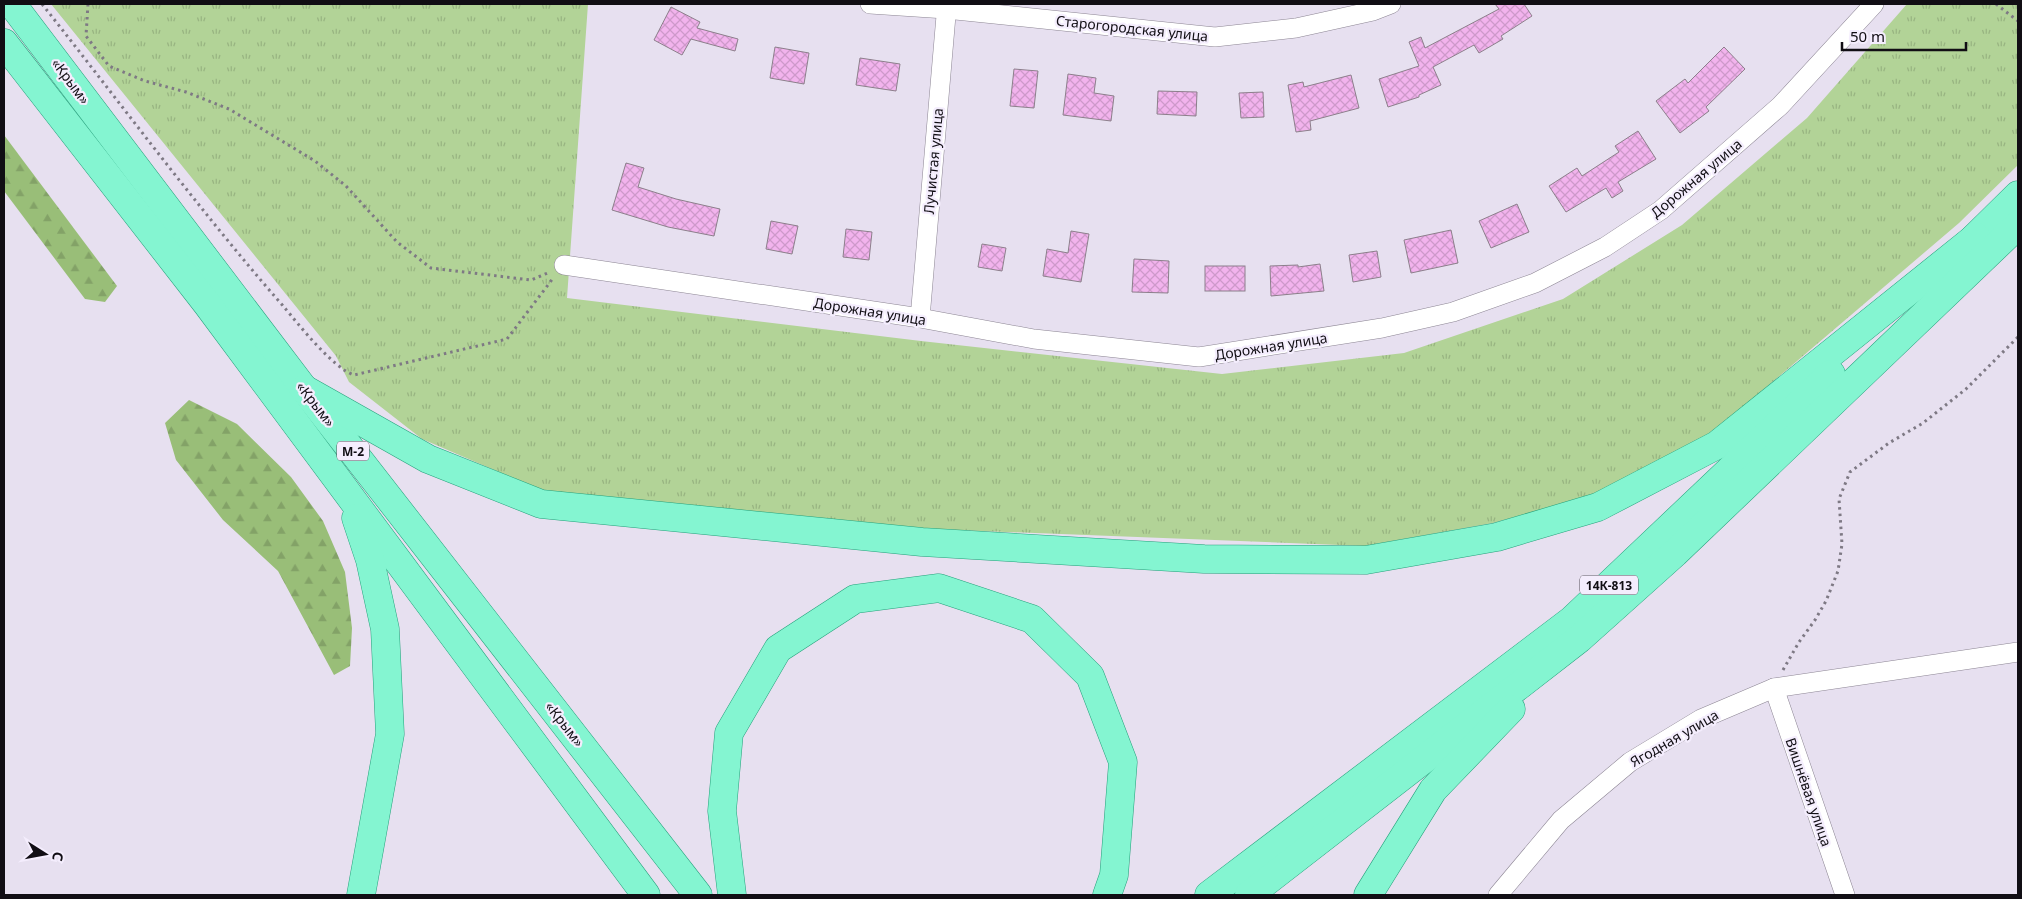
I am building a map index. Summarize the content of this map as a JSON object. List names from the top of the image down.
{
  "streets": {
    "main road": ["«Крым»", "М-2", "14К-813"],
    "street": [
      "Старогородская улица",
      "Лучистая улица",
      "Дорожная улица",
      "Ягодная улица",
      "Вишнёвая улица"
    ]
  },
  "crossings": [
    ["Старогородская улица", "Лучистая улица"],
    ["Лучистая улица", "Дорожная улица"],
    ["Ягодная улица", "Вишнёвая улица"]
  ],
  "scale_bar": "50 m",
  "north": "right"
}
